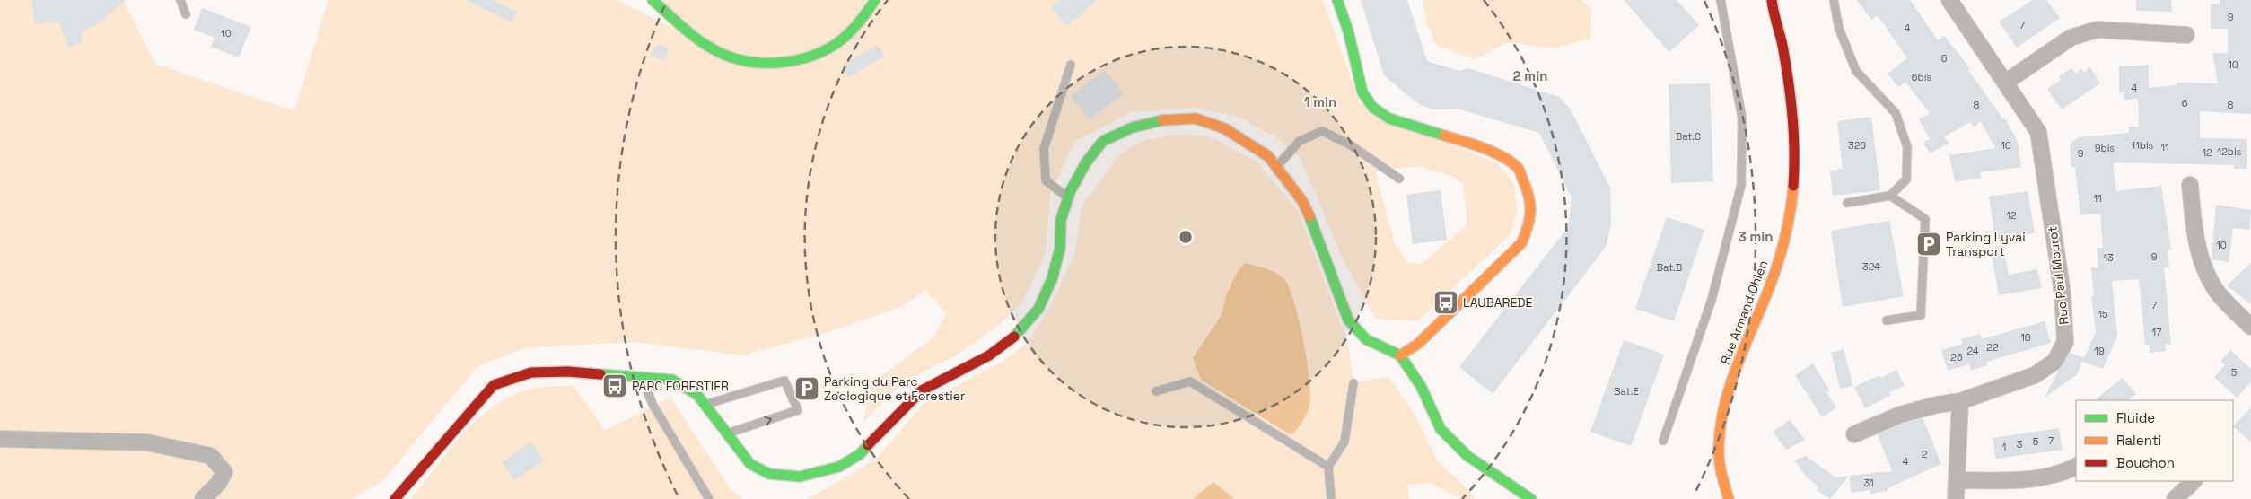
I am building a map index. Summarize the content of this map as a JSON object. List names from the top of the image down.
{
  "streets": {
    "main road": ["Rue Armand Ohlen"],
    "street": ["Rue Paul Mourot"]
  },
  "places": {
    "parking": ["Parking Lyvai Transport", "Parking du Parc Zoologique et Forestier"],
    "bus stop": ["LAUBAREDE", "PARC FORESTIER"]
  },
  "house_numbers": [
    "9",
    "7",
    "4",
    "10",
    "6",
    "10",
    "6bis",
    "4",
    "6",
    "8",
    "8",
    "Bat.C",
    "326",
    "10",
    "11bis",
    "11",
    "9bis",
    "12bis",
    "12",
    "9",
    "11",
    "12",
    "10",
    "9",
    "13",
    "324",
    "Bat.B",
    "7",
    "15",
    "17",
    "18",
    "22",
    "24",
    "19",
    "26",
    "5",
    "Bat.E",
    "7",
    "5",
    "3",
    "1",
    "2",
    "4",
    "31"
  ],
  "legend": ["Fluide", "Ralenti", "Bouchon"],
  "rings": ["2 min", "1 min", "3 min"]
}
